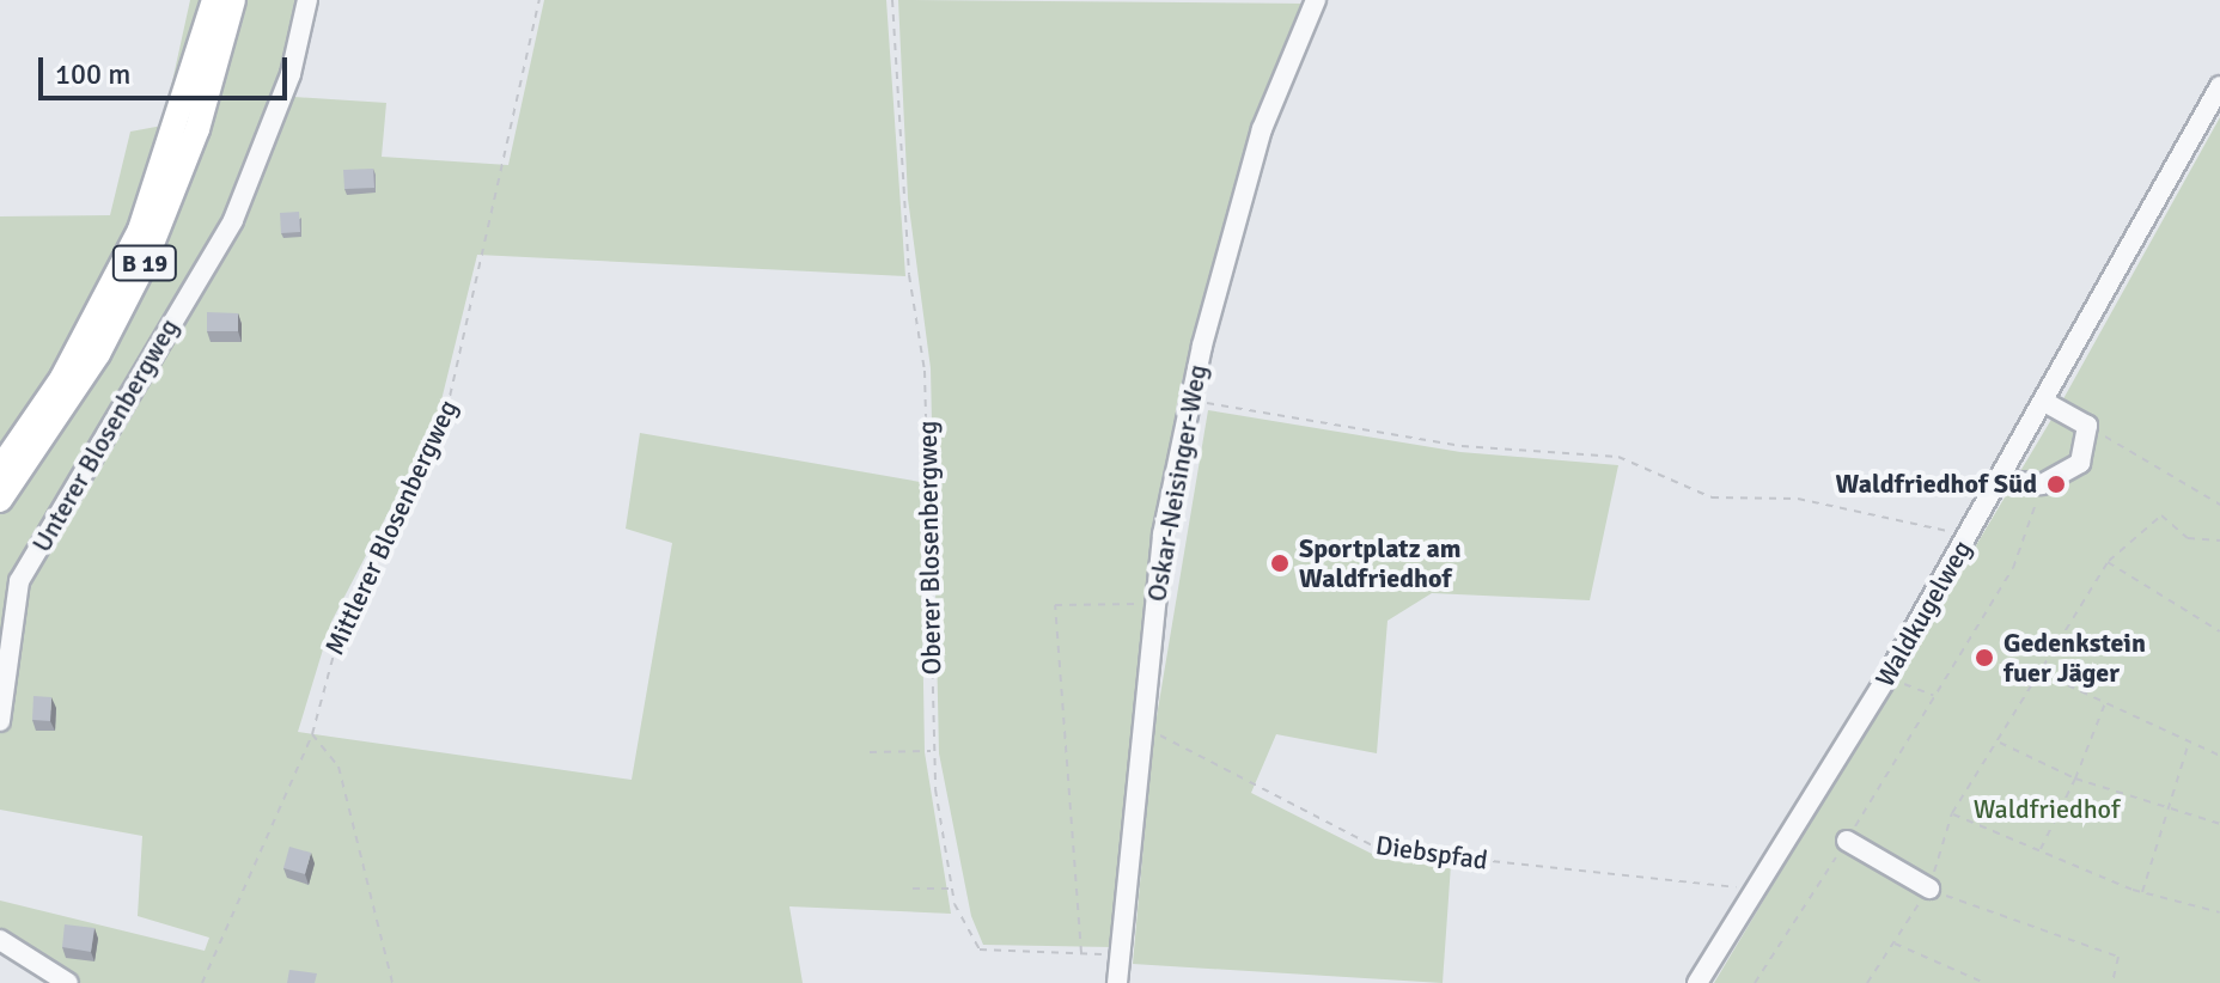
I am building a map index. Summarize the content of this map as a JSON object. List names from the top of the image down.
{
  "streets": {
    "main road": ["B 19"],
    "street": ["Unterer Blosenbergweg", "Oskar-Neisinger-Weg", "Waldkugelweg"],
    "path": ["Mittlerer Blosenbergweg", "Oberer Blosenbergweg", "Diebspfad"]
  },
  "crossings": [
    ["Oskar-Neisinger-Weg", "Oberer Blosenbergweg"],
    ["Oskar-Neisinger-Weg", "Diebspfad"],
    ["Waldkugelweg", "Diebspfad"]
  ],
  "parks": ["Waldfriedhof"],
  "places": ["Waldfriedhof Süd", "Sportplatz am Waldfriedhof", "Gedenkstein fuer Jäger"],
  "scale_bar": "100 m"
}
